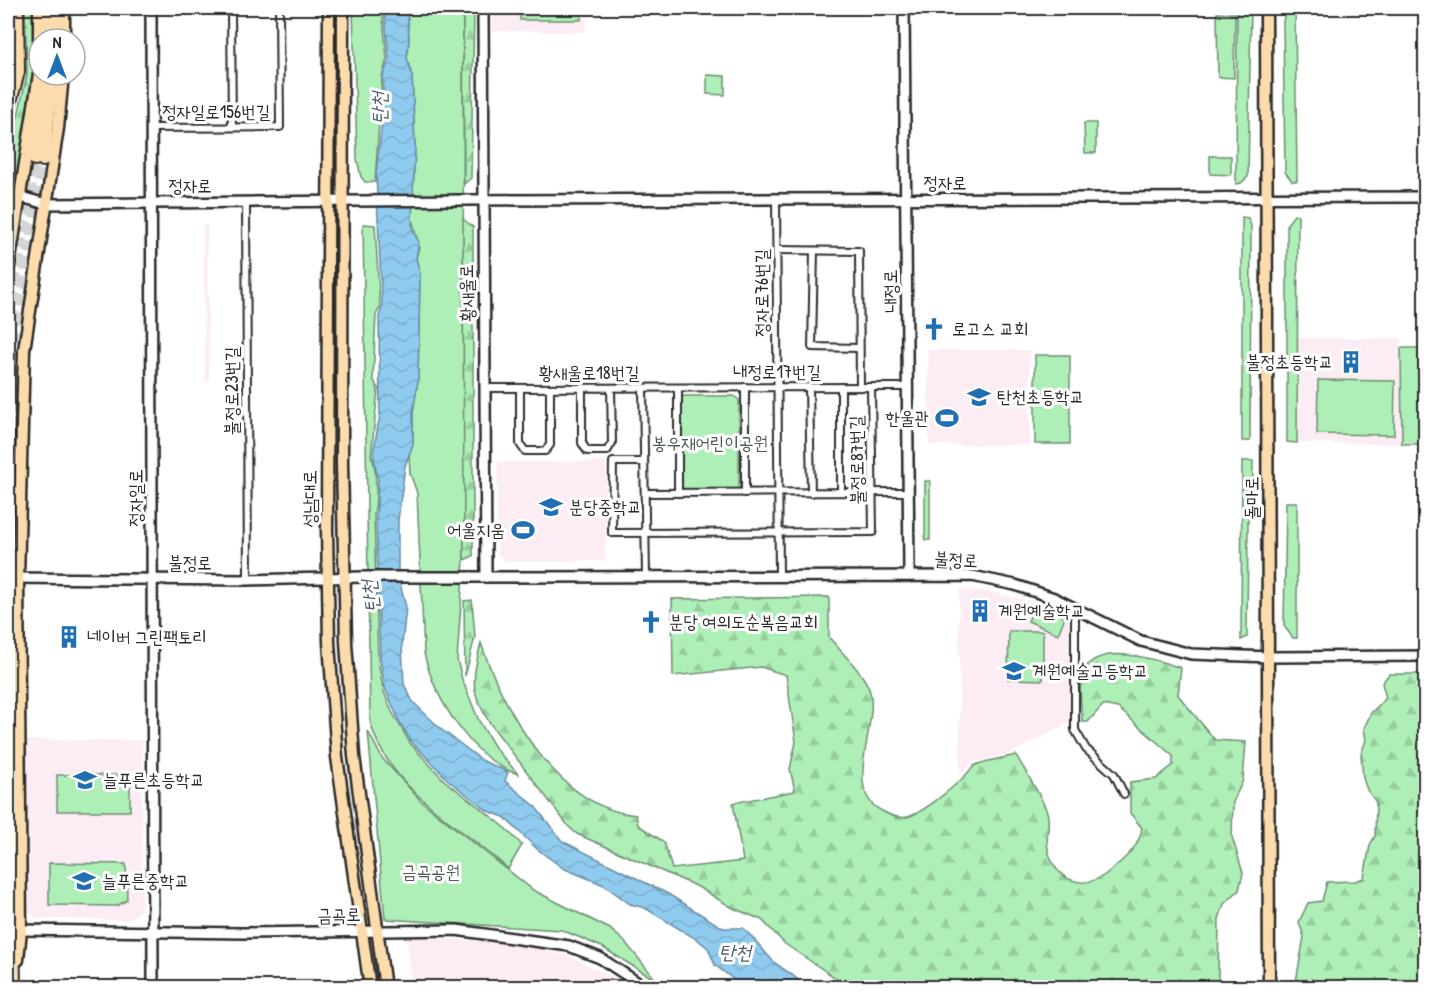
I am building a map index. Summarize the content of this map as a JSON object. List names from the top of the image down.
{
  "streets": {
    "main road": ["돌마로", "성남대로"],
    "street": [
      "정자일로156번길",
      "정자로",
      "내정로",
      "황새울로",
      "정자로76번길",
      "내정로17번길",
      "황새울로18번길",
      "불정로23번길",
      "불정로87번길",
      "정자일로",
      "불정로",
      "금곡로"
    ]
  },
  "crossings": [
    ["정자일로156번길", "정자일로"],
    ["정자로", "내정로"],
    ["정자로", "황새울로"],
    ["정자로", "정자로76번길"],
    ["정자로", "불정로23번길"],
    ["정자로", "정자일로"],
    ["정자로", "돌마로"],
    ["정자로", "성남대로"],
    ["내정로", "내정로17번길"],
    ["내정로", "불정로"],
    ["황새울로", "황새울로18번길"],
    ["황새울로", "불정로"],
    ["정자로76번길", "내정로17번길"],
    ["정자로76번길", "불정로87번길"],
    ["정자로76번길", "불정로"],
    ["내정로17번길", "황새울로18번길"],
    ["내정로17번길", "불정로87번길"],
    ["불정로23번길", "불정로"],
    ["정자일로", "불정로"],
    ["정자일로", "금곡로"],
    ["돌마로", "불정로"],
    ["성남대로", "불정로"],
    ["성남대로", "금곡로"]
  ],
  "water": ["탄천"],
  "parks": ["봉우재어린이공원", "금곡공원"],
  "places": {
    "church": ["로고스 교회", "분당 여의도순복음교회"],
    "building": ["불정초등학교", "계원예술학교", "네이버 그린팩토리"],
    "school or university": [
      "탄천초등학교",
      "분당중학교",
      "계원예술고등학교",
      "늘푸른초등학교",
      "늘푸른중학교"
    ],
    "sports": ["한울관", "어울지움"]
  },
  "north": "top"
}
